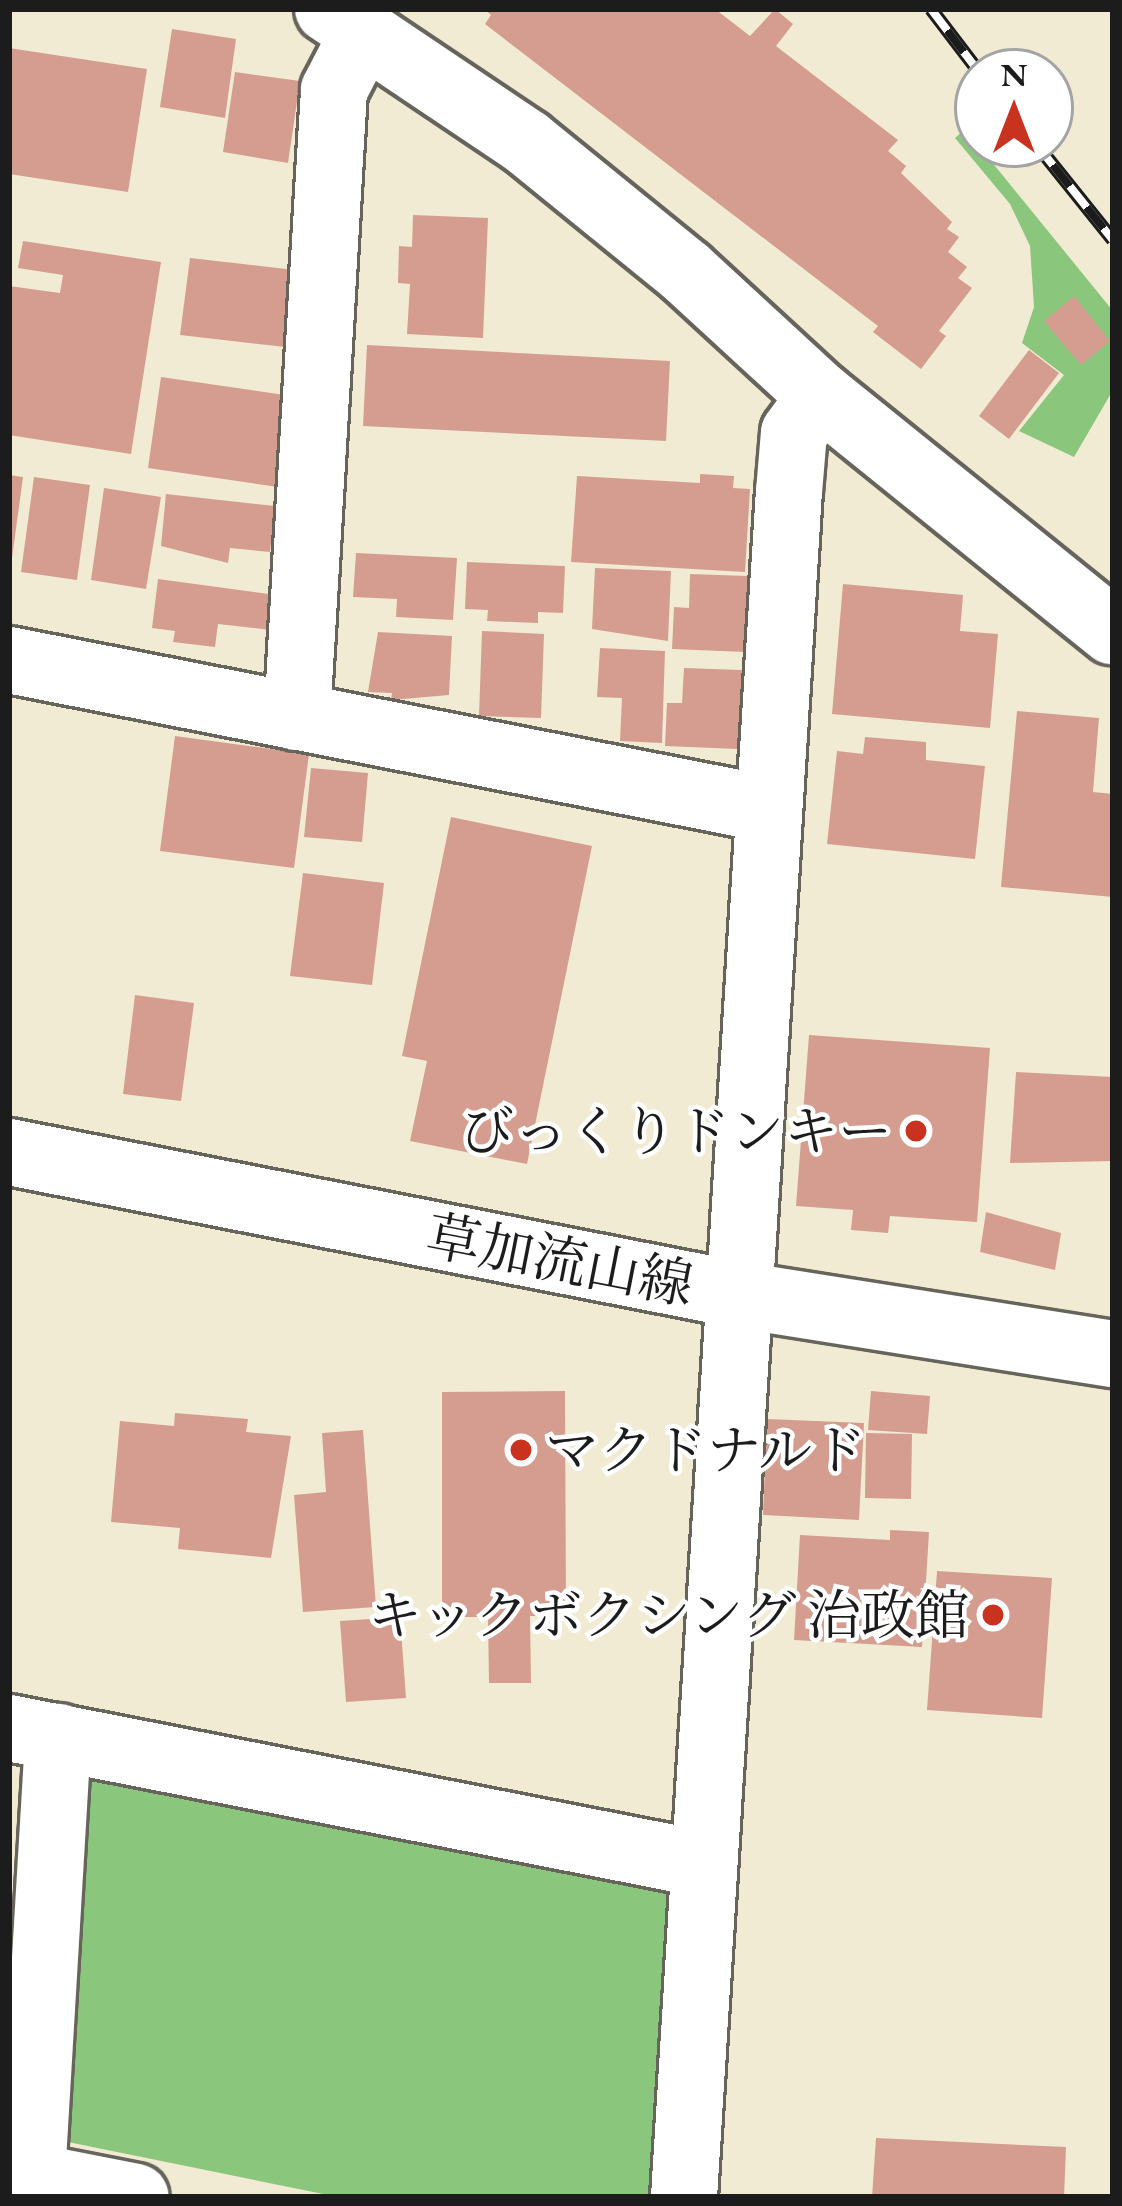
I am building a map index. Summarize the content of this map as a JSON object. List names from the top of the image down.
{
  "streets": {
    "street": ["草加流山線"]
  },
  "places": ["びっくりドンキー", "マクドナルド", "キックボクシング 治政館"],
  "north": "top"
}
